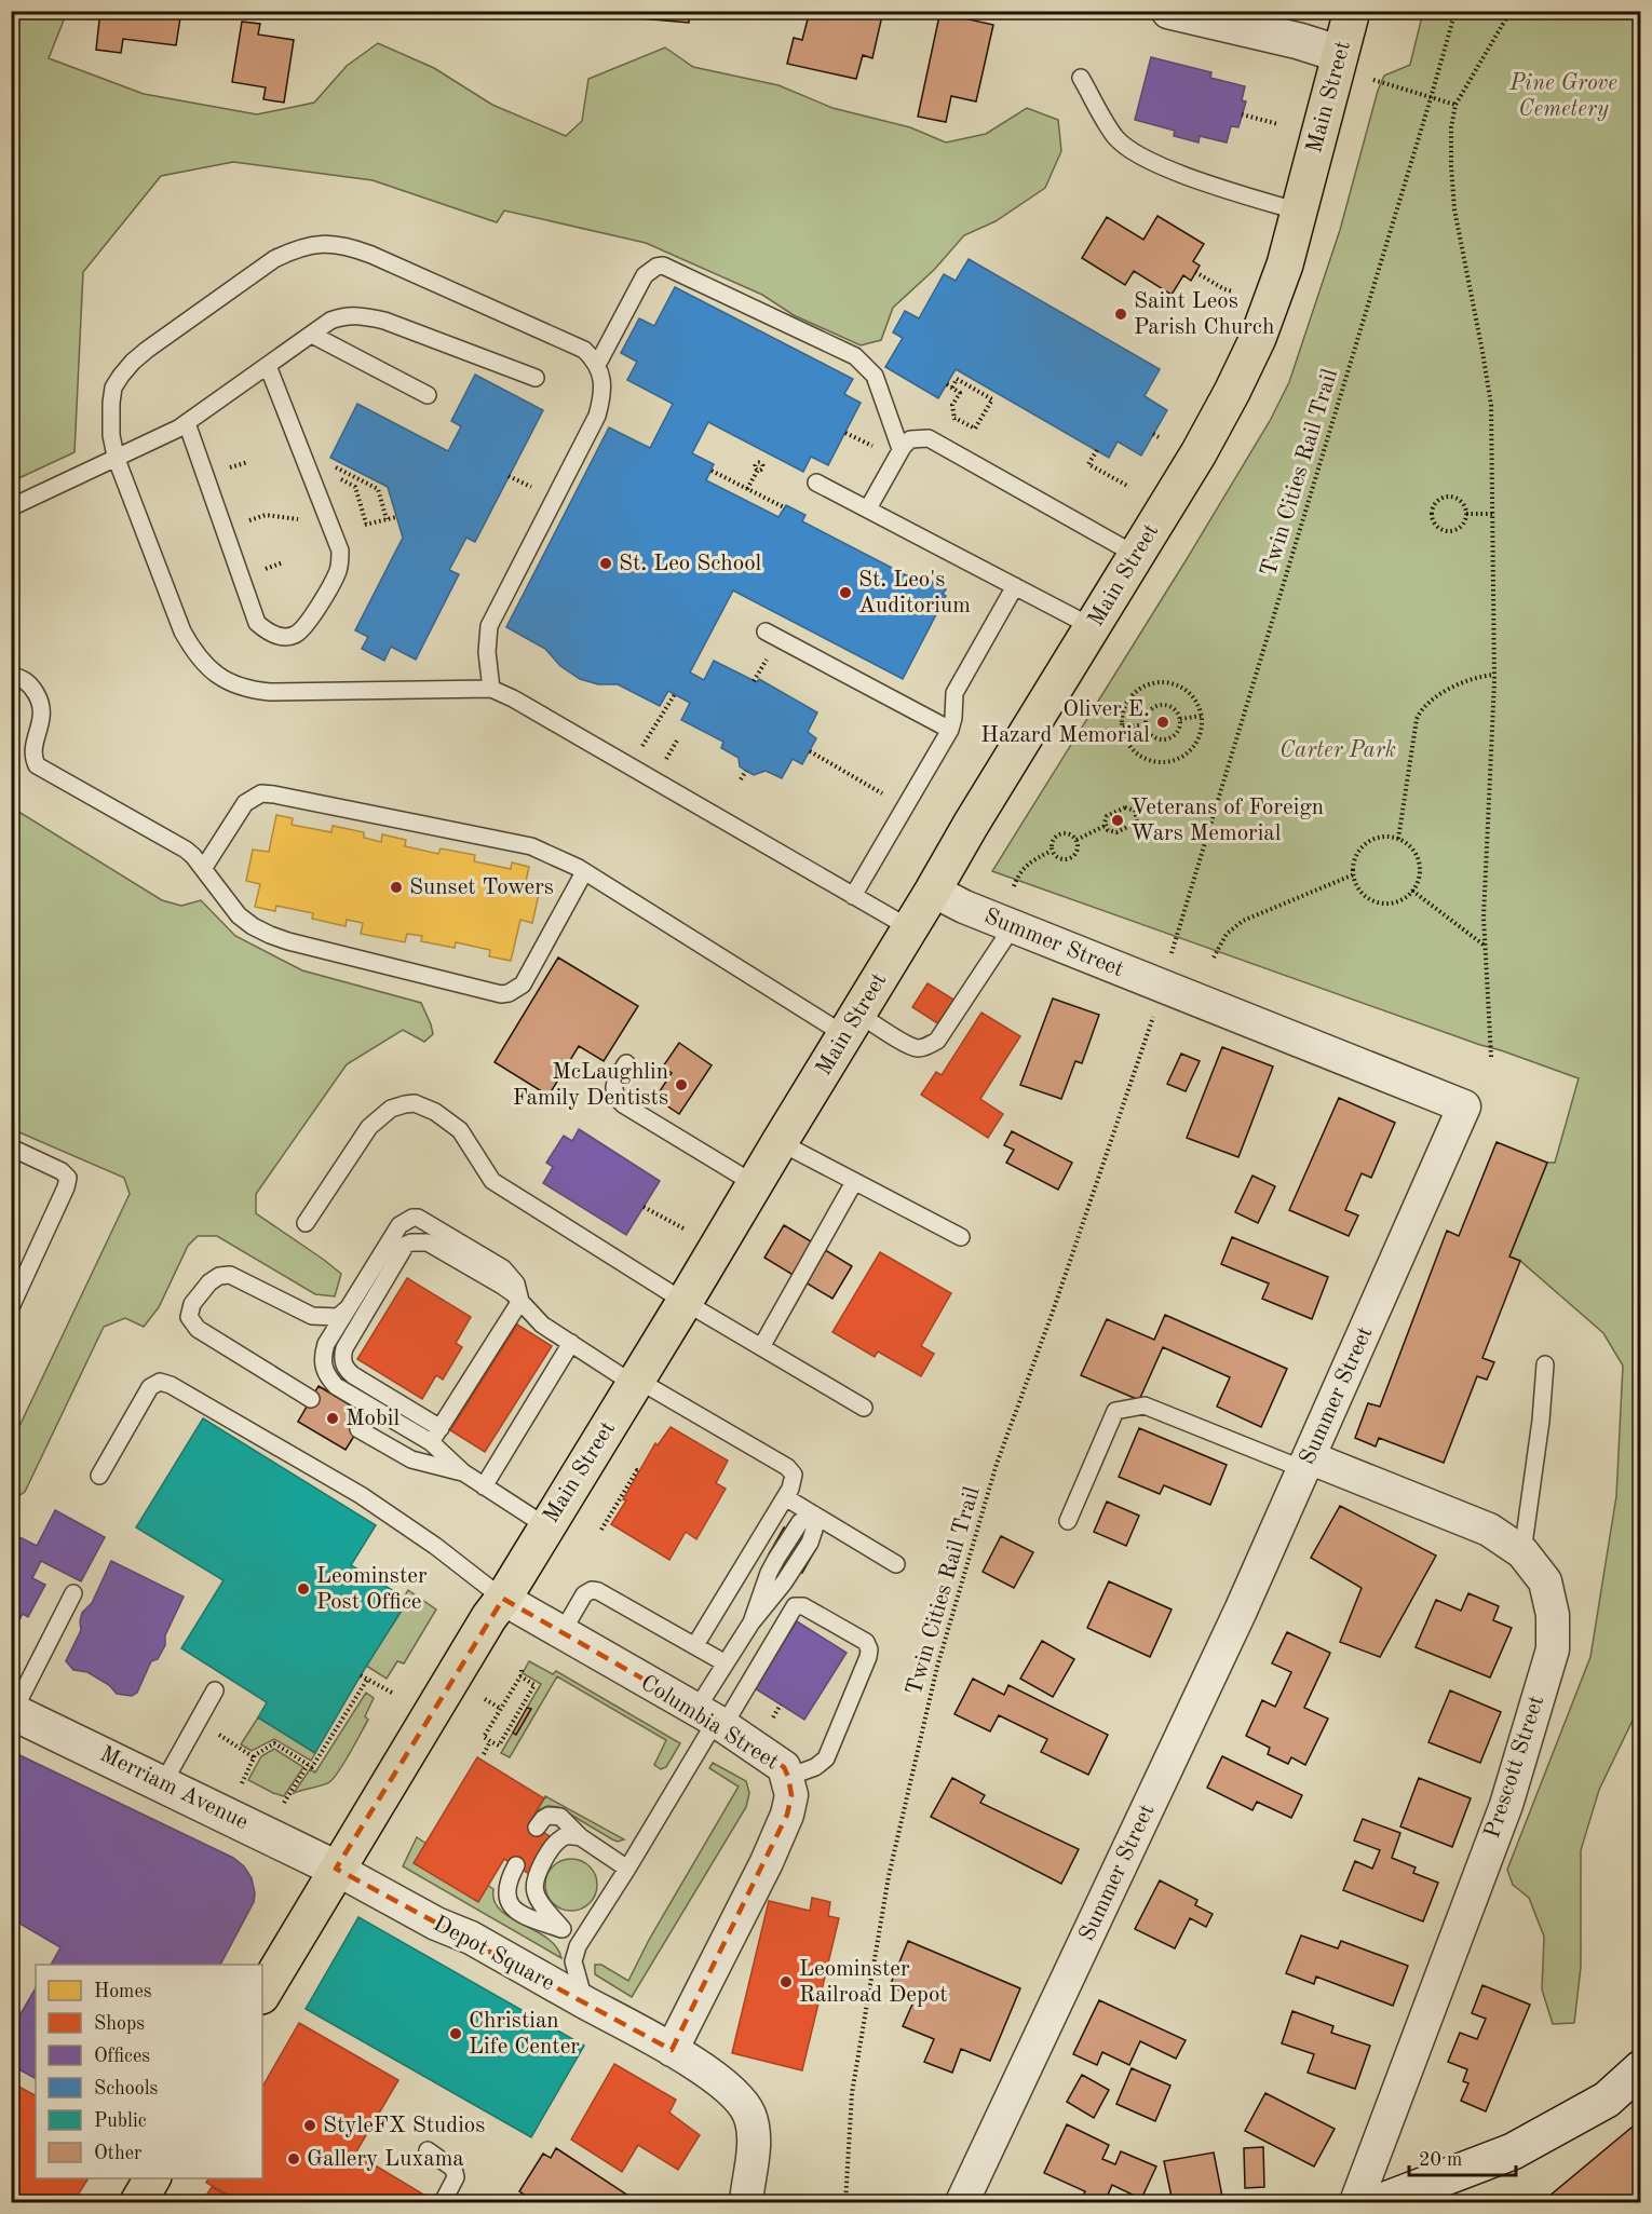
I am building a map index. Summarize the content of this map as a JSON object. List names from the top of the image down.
{
  "streets": {
    "main road": ["Main Street"],
    "street": [
      "Summer Street",
      "Columbia Street",
      "Prescott Street",
      "Merriam Avenue",
      "Depot Square"
    ],
    "path": ["Twin Cities Rail Trail"]
  },
  "crossings": [
    ["Main Street", "Summer Street"],
    ["Main Street", "Columbia Street"],
    ["Main Street", "Merriam Avenue"],
    ["Main Street", "Depot Square"],
    ["Summer Street", "Prescott Street"],
    ["Columbia Street", "Depot Square"],
    ["Merriam Avenue", "Depot Square"]
  ],
  "parks": ["Pine Grove Cemetery", "Carter Park"],
  "places": [
    "Saint Leos Parish Church",
    "St. Leo School",
    "St. Leo's Auditorium",
    "Oliver E. Hazard Memorial",
    "Veterans of Foreign Wars Memorial",
    "Sunset Towers",
    "McLaughlin Family Dentists",
    "Mobil",
    "Leominster Post Office",
    "Leominster Railroad Depot",
    "Christian Life Center",
    "StyleFX Studios",
    "Gallery Luxama"
  ],
  "legend": [
    "Homes",
    "Shops",
    "Offices",
    "Schools",
    "Public",
    "Other"
  ],
  "scale_bar": "20 m"
}
